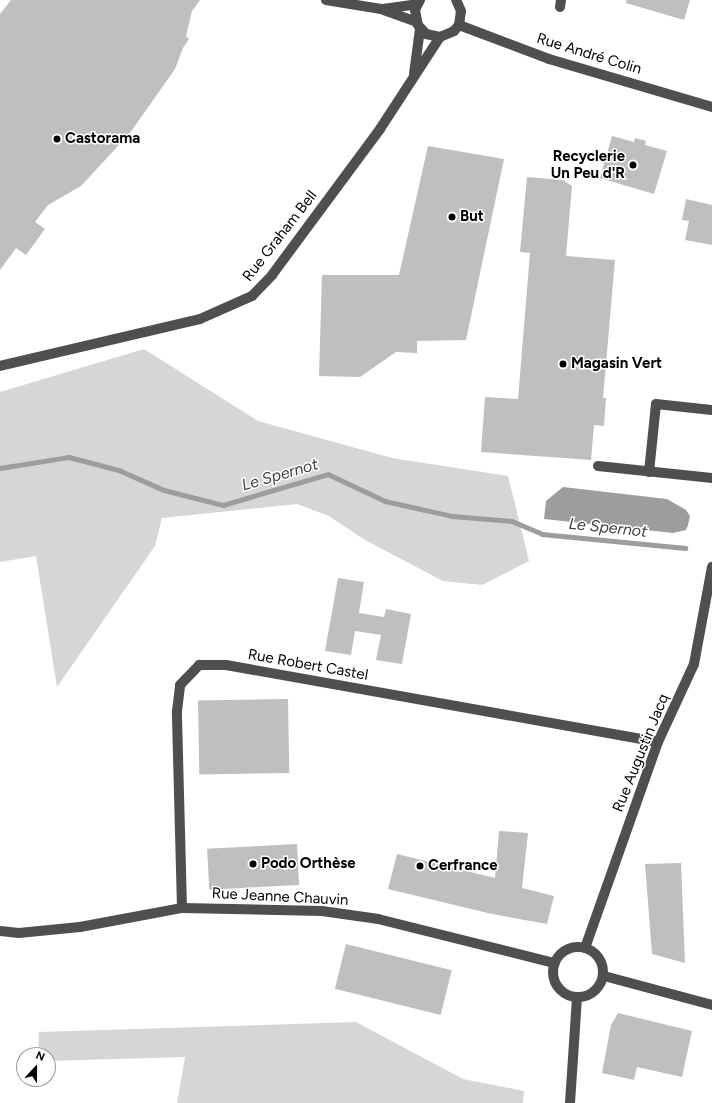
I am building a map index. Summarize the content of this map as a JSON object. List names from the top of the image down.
{
  "streets": {
    "street": [
      "Rue André Colin",
      "Rue Graham Bell",
      "Rue Robert Castel",
      "Rue Augustin Jacq",
      "Rue Jeanne Chauvin"
    ]
  },
  "crossings": [
    ["Rue Robert Castel", "Rue Augustin Jacq"],
    ["Rue Robert Castel", "Rue Jeanne Chauvin"],
    ["Rue Augustin Jacq", "Rue Jeanne Chauvin"]
  ],
  "water": ["Le Spernot"],
  "places": [
    "Castorama",
    "Recyclerie Un Peu d'R",
    "But",
    "Magasin Vert",
    "Podo Orthèse",
    "Cerfrance"
  ],
  "north": "top"
}
